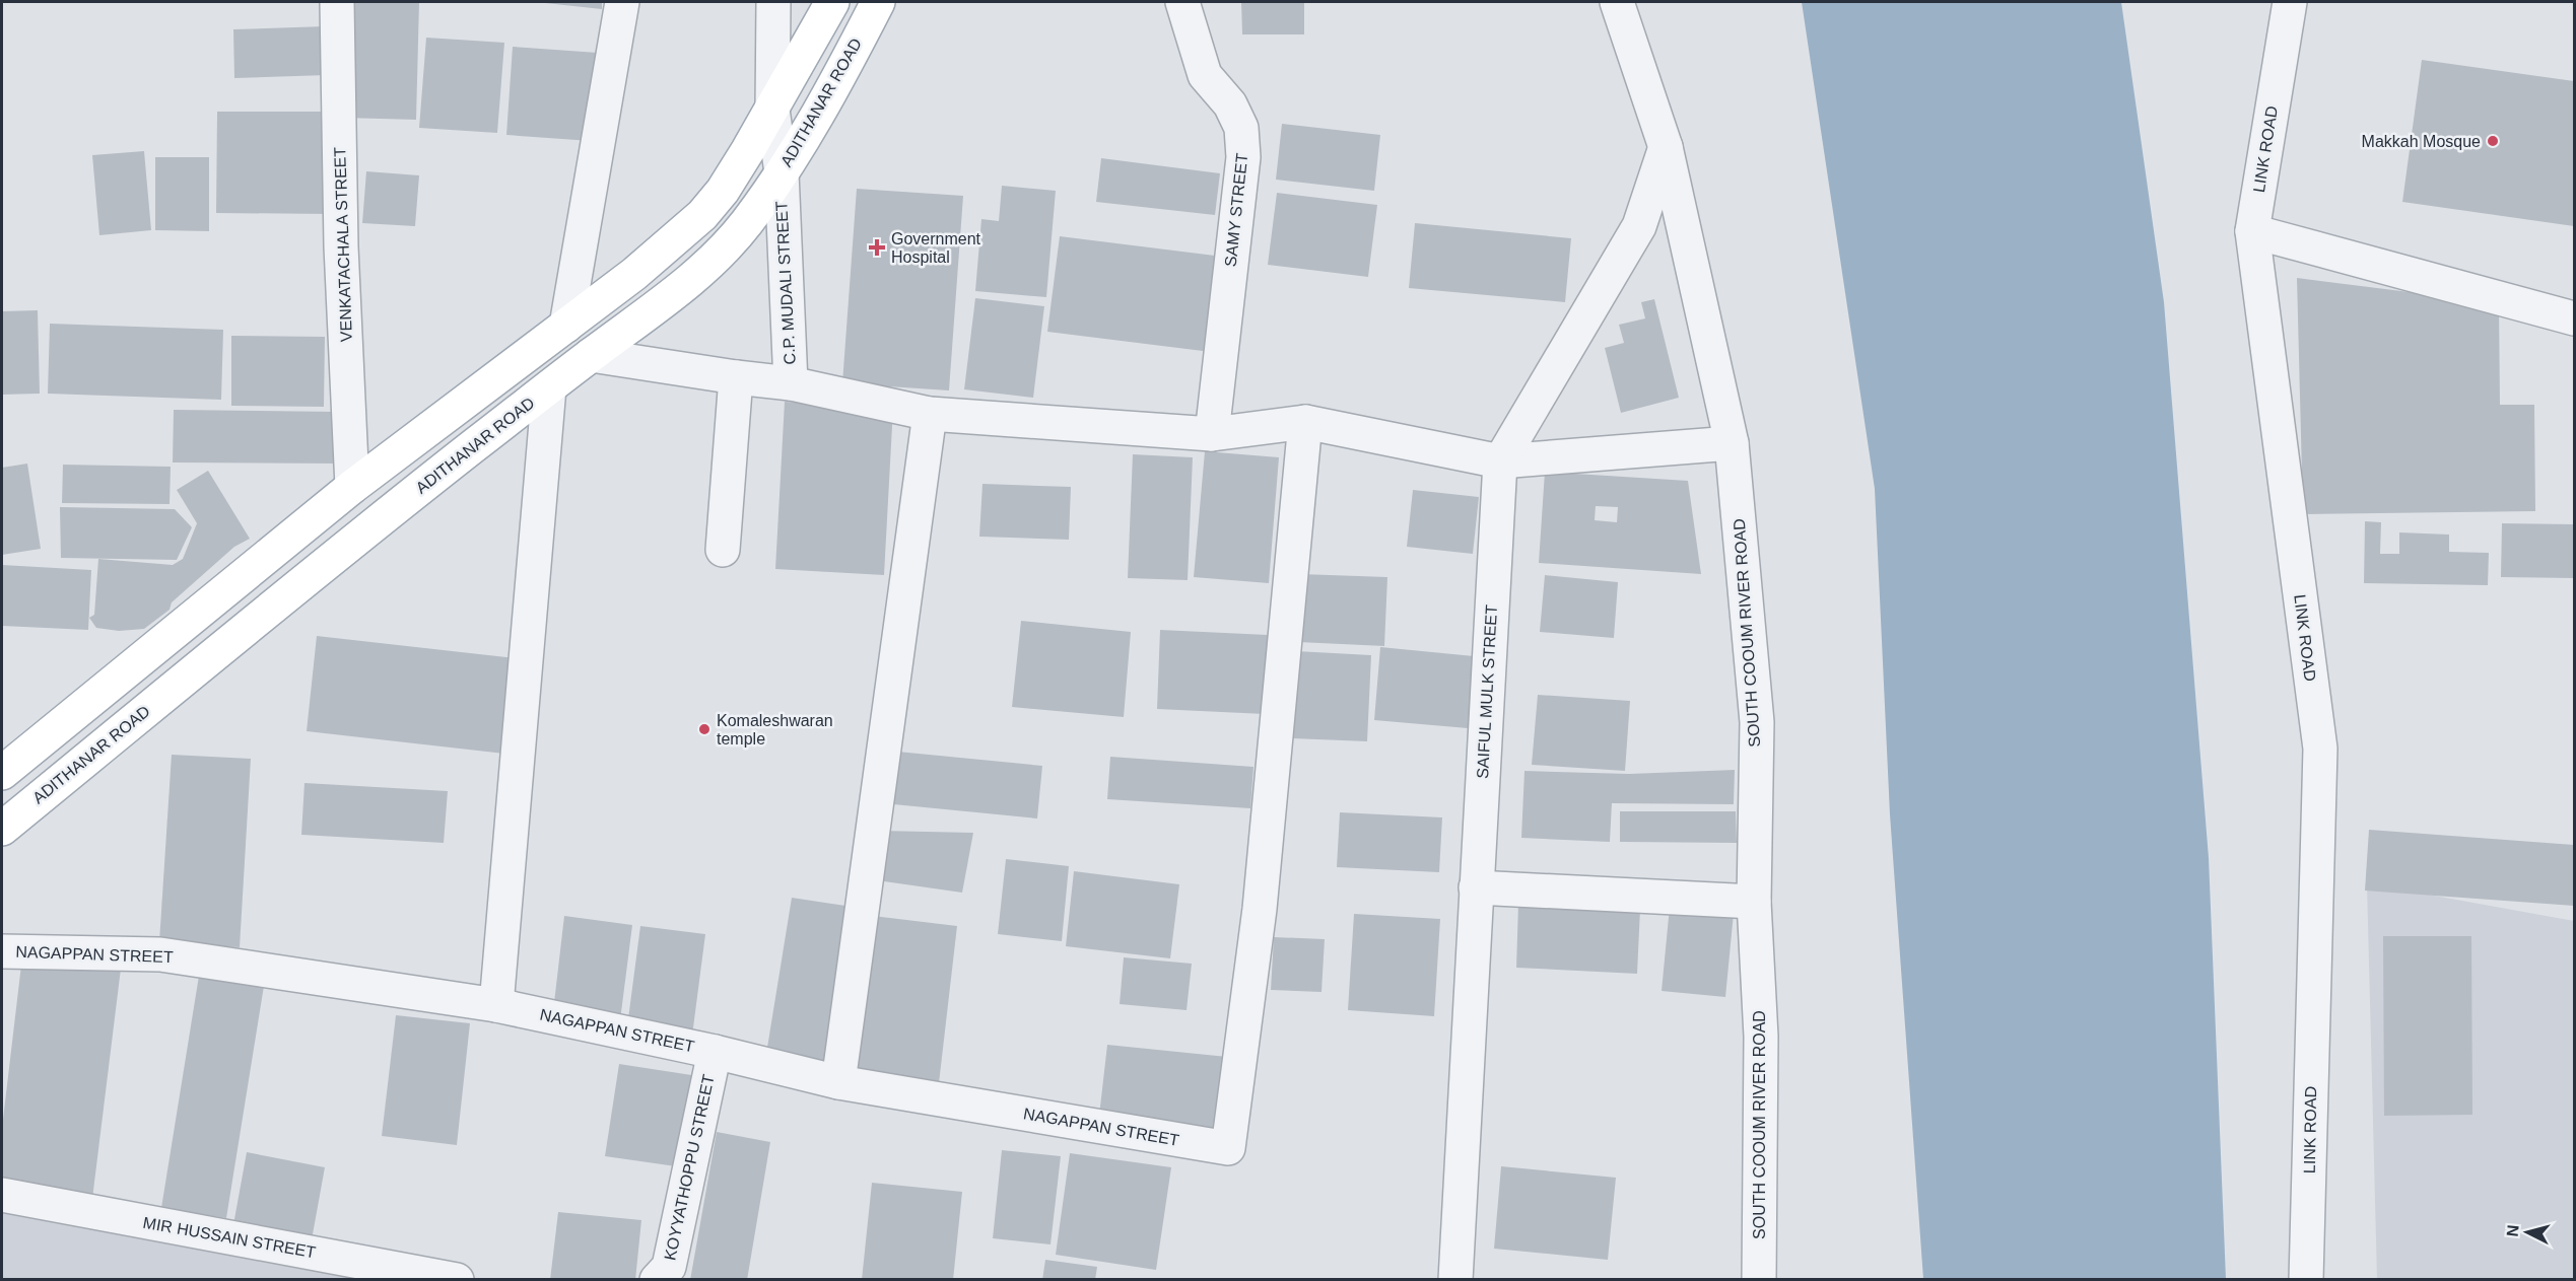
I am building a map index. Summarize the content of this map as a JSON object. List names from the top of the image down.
{
  "streets": {
    "main road": ["ADITHANAR ROAD"],
    "street": [
      "LINK ROAD",
      "SAMY STREET",
      "VENKATACHALA STREET",
      "C.P. MUDALI STREET",
      "SOUTH COOUM RIVER ROAD",
      "SAIFUL MULK STREET",
      "NAGAPPAN STREET",
      "KOYYATHOPPU STREET",
      "MIR HUSSAIN STREET"
    ]
  },
  "crossings": [
    ["ADITHANAR ROAD", "C.P. MUDALI STREET"],
    ["SOUTH COOUM RIVER ROAD", "SAIFUL MULK STREET"],
    ["NAGAPPAN STREET", "KOYYATHOPPU STREET"]
  ],
  "places": {
    "other": ["Makkah Mosque", "Komaleshwaran temple"],
    "health": ["Government Hospital"]
  },
  "north": "left"
}
